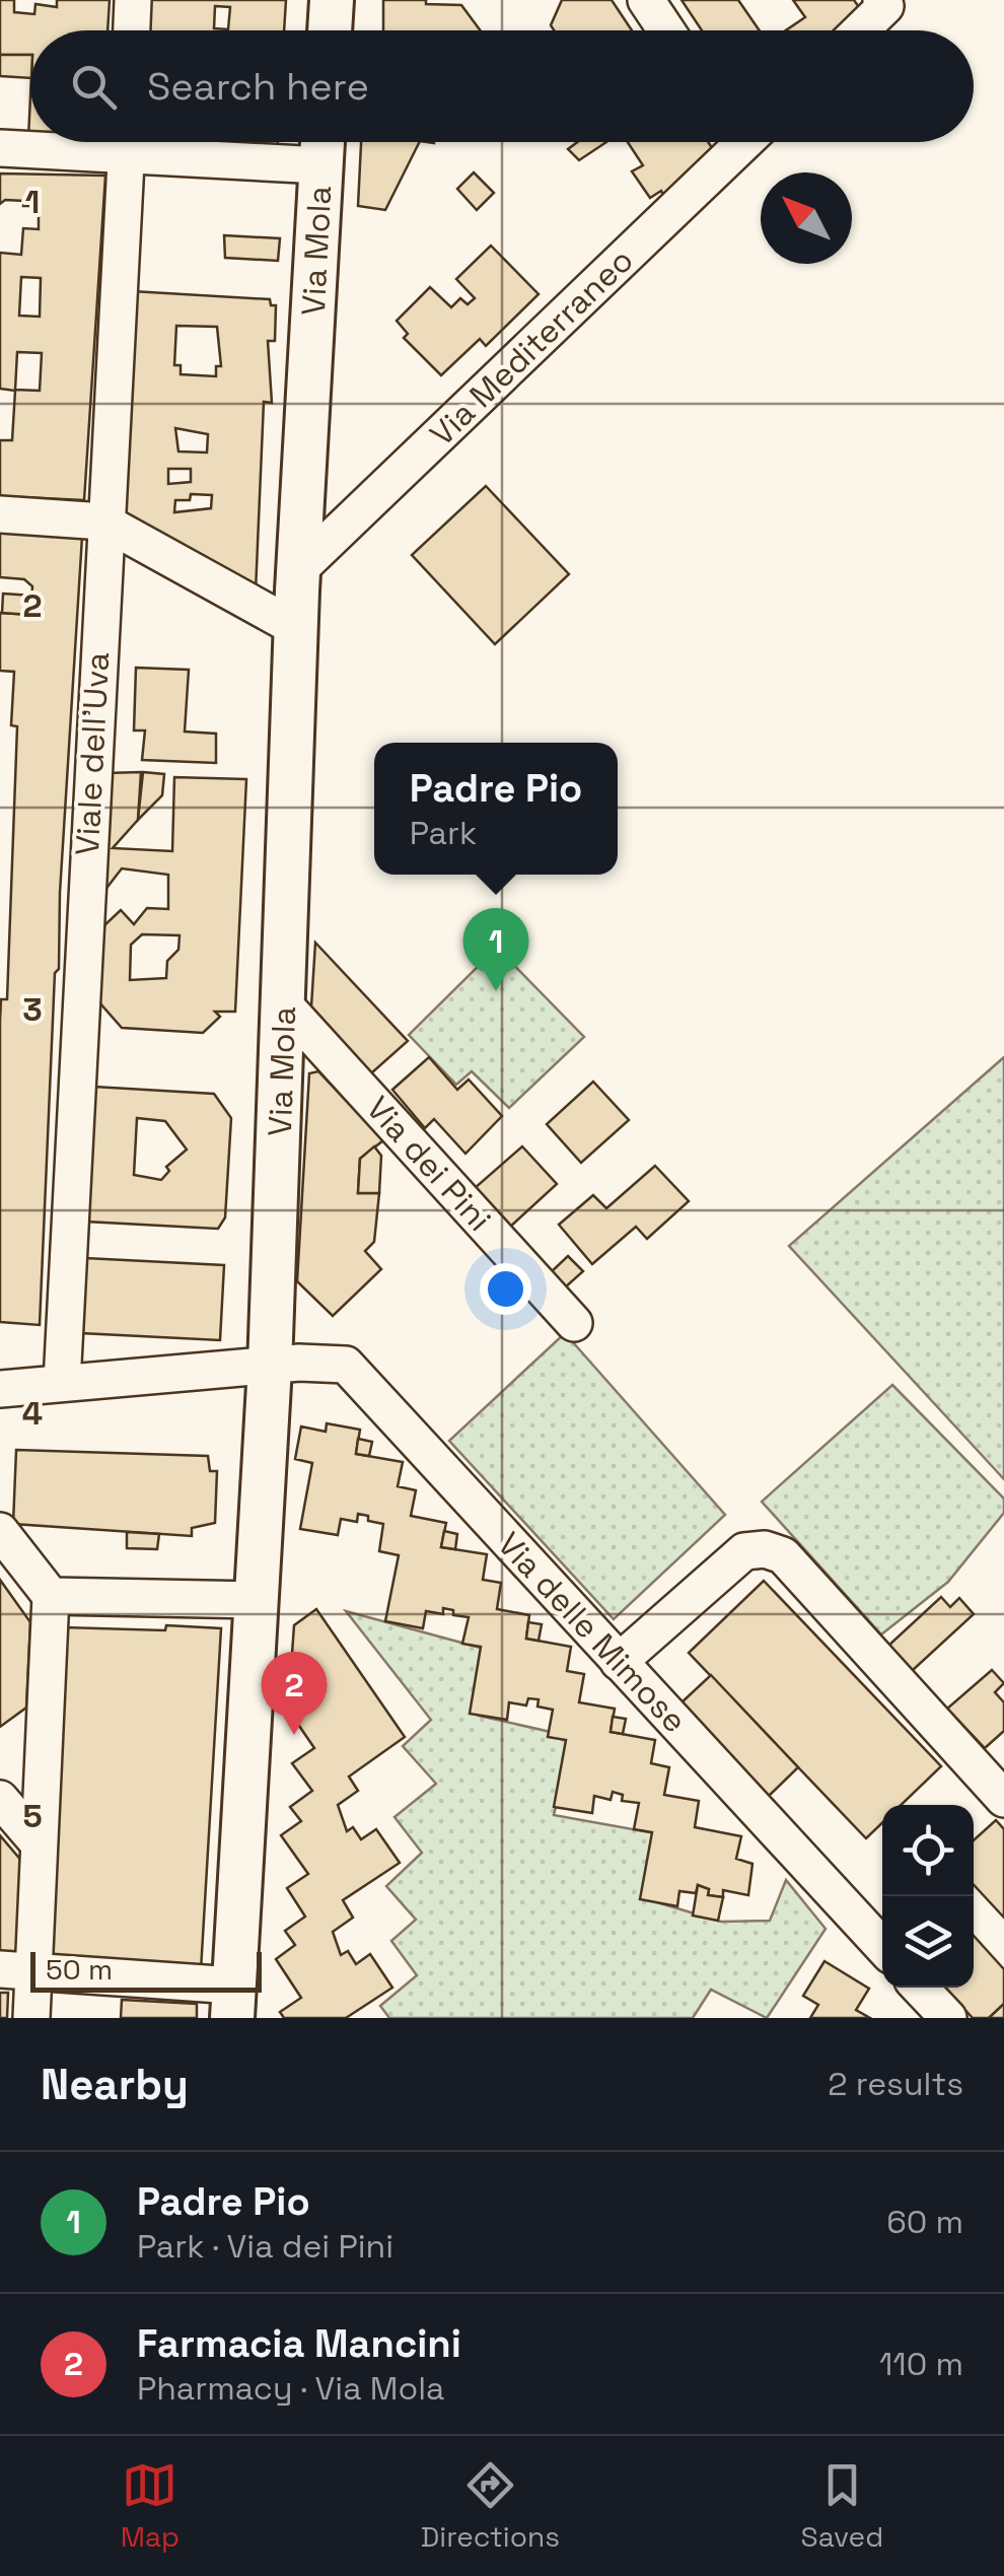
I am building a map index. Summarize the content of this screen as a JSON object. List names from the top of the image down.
{
  "streets": {
    "main road": ["Via Mola"],
    "street": [
      "Via Mediterraneo",
      "Viale dell'Uva",
      "Via dei Pini",
      "Via delle Mimose"
    ]
  },
  "crossings": [
    ["Via Mola", "Via Mediterraneo"],
    ["Via Mola", "Via dei Pini"],
    ["Via Mola", "Via delle Mimose"],
    ["Viale dell'Uva", "Via delle Mimose"]
  ],
  "scale_bar": "50 m",
  "north": "top left",
  "page": {
    "search": "Search here",
    "popup": ["Padre Pio", "Park"],
    "pins": ["1", "2"],
    "scale": "50 m",
    "heading": ["Nearby", "2 results"],
    "list": [
      {
        "mark": "1",
        "name": "Padre Pio",
        "note": "Park · Via dei Pini",
        "value": "60 m"
      },
      {
        "mark": "2",
        "name": "Farmacia Mancini",
        "note": "Pharmacy · Via Mola",
        "value": "110 m"
      }
    ],
    "nav": ["Map", "Directions", "Saved"]
  },
  "grid": {
    "rows": [
      "1",
      "2",
      "3",
      "4",
      "5"
    ]
  }
}
